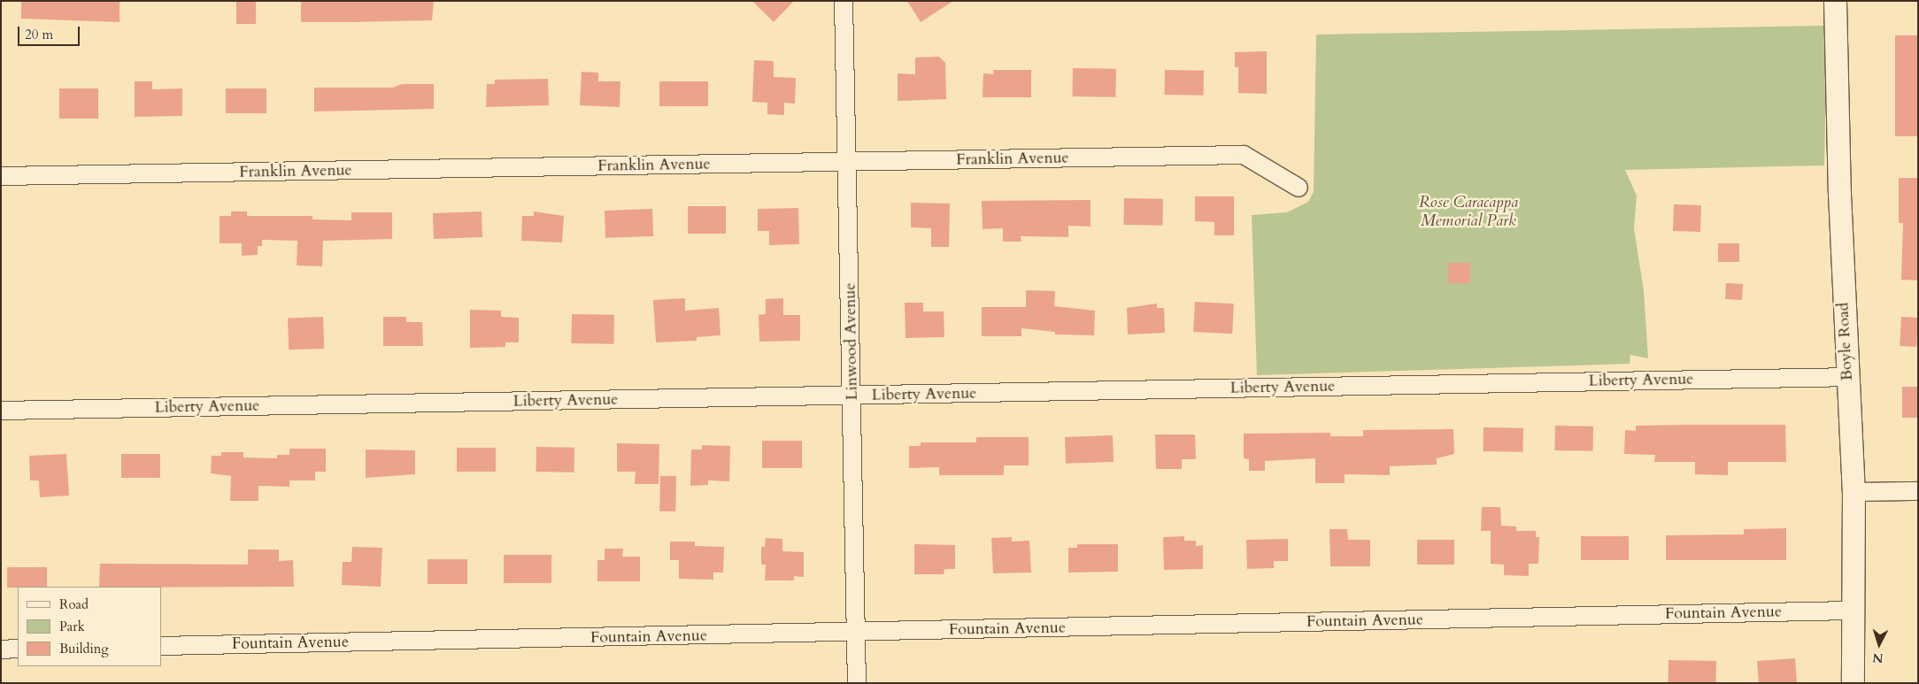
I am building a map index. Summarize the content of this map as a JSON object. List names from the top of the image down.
{
  "streets": {
    "street": [
      "Franklin Avenue",
      "Linwood Avenue",
      "Boyle Road",
      "Liberty Avenue",
      "Fountain Avenue"
    ]
  },
  "crossings": [
    ["Franklin Avenue", "Linwood Avenue"],
    ["Linwood Avenue", "Liberty Avenue"],
    ["Linwood Avenue", "Fountain Avenue"],
    ["Boyle Road", "Liberty Avenue"],
    ["Boyle Road", "Fountain Avenue"]
  ],
  "parks": ["Rose Caracappa Memorial Park"],
  "legend": ["Road", "Park", "Building"],
  "scale_bar": "20 m",
  "north": "bottom"
}
